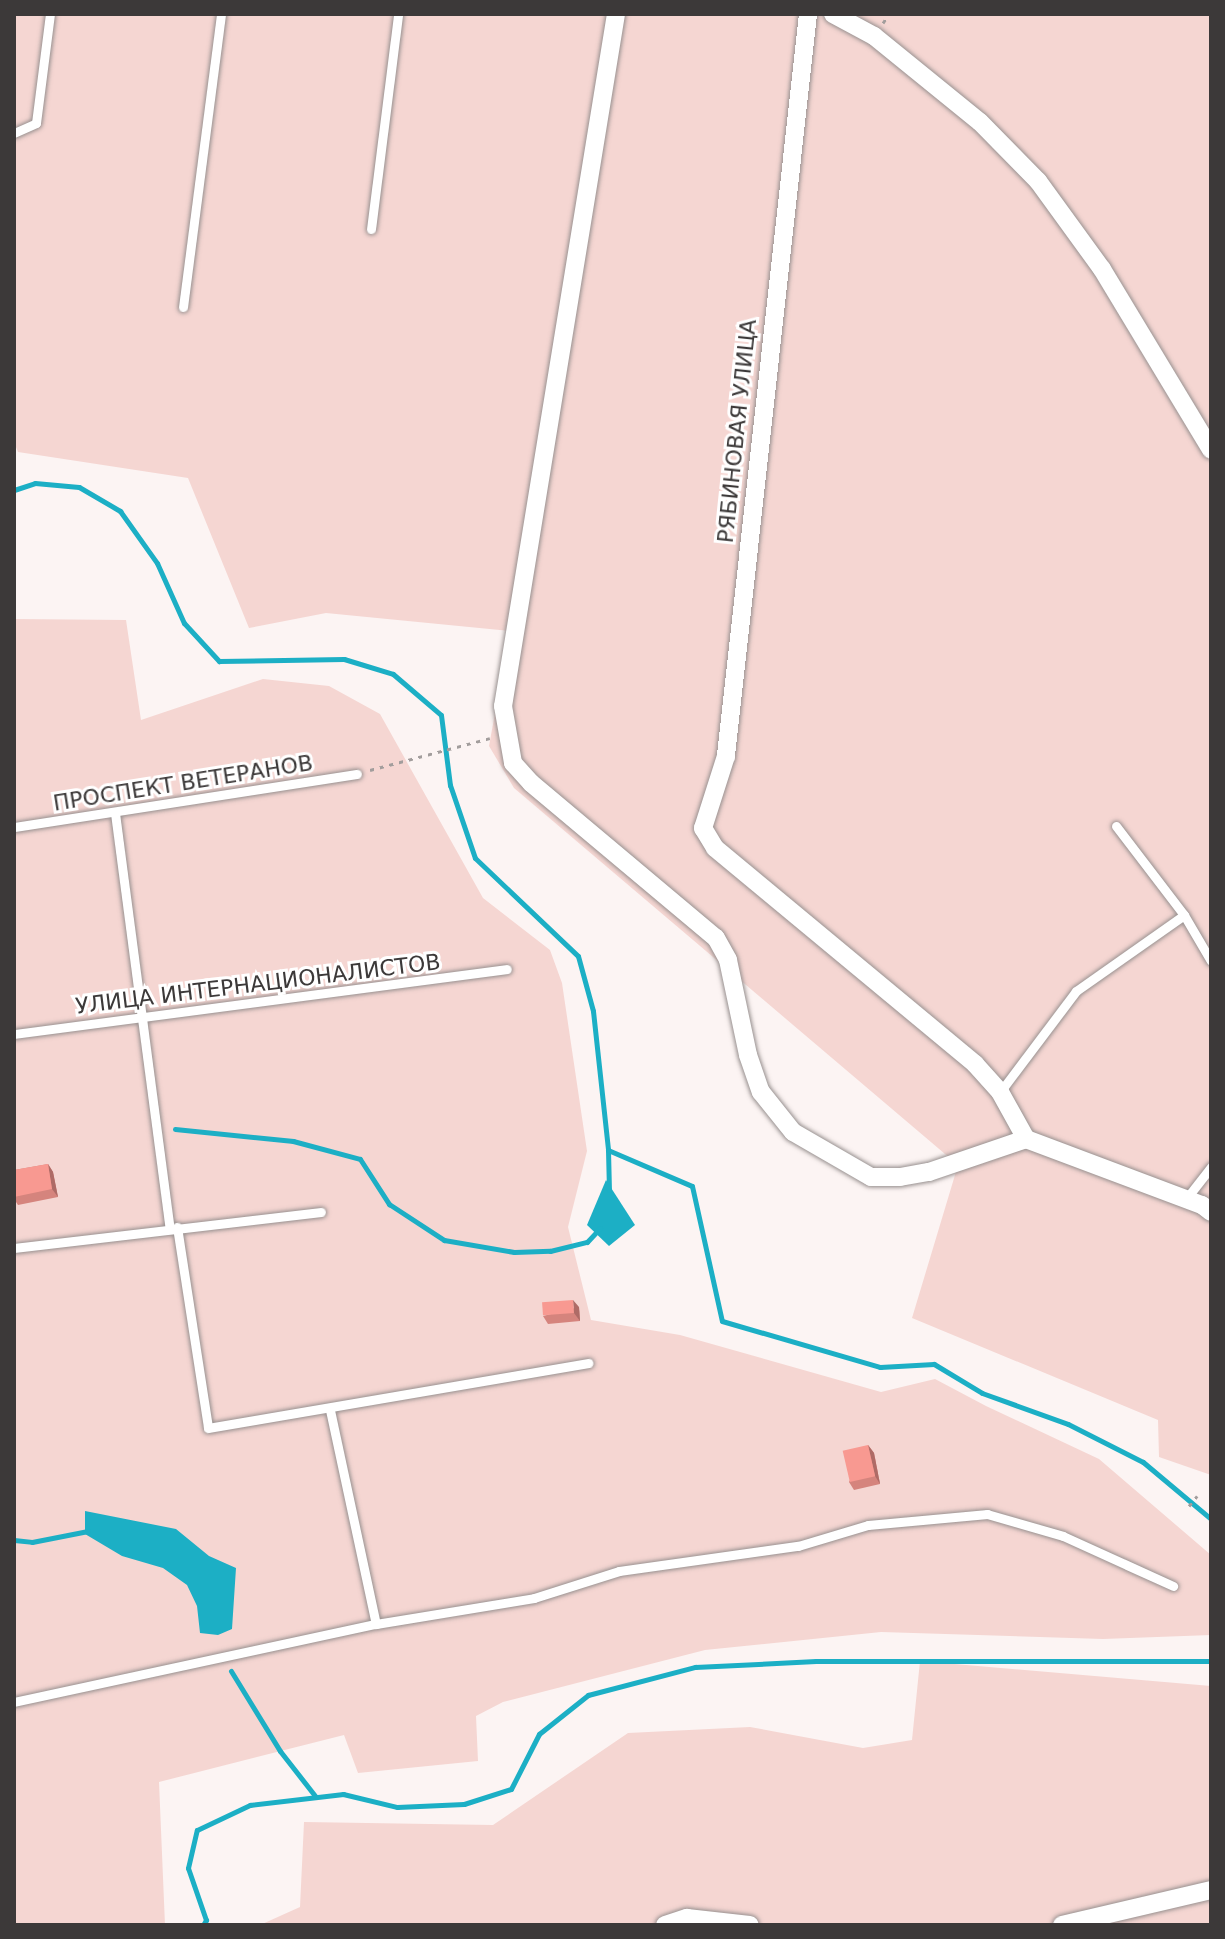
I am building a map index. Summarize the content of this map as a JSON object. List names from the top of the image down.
{
  "streets": {
    "street": ["РЯБИНОВАЯ УЛИЦА"],
    "lane": ["ПРОСПЕКТ ВЕТЕРАНОВ", "УЛИЦА ИНТЕРНАЦИОНАЛИСТОВ"]
  }
}
